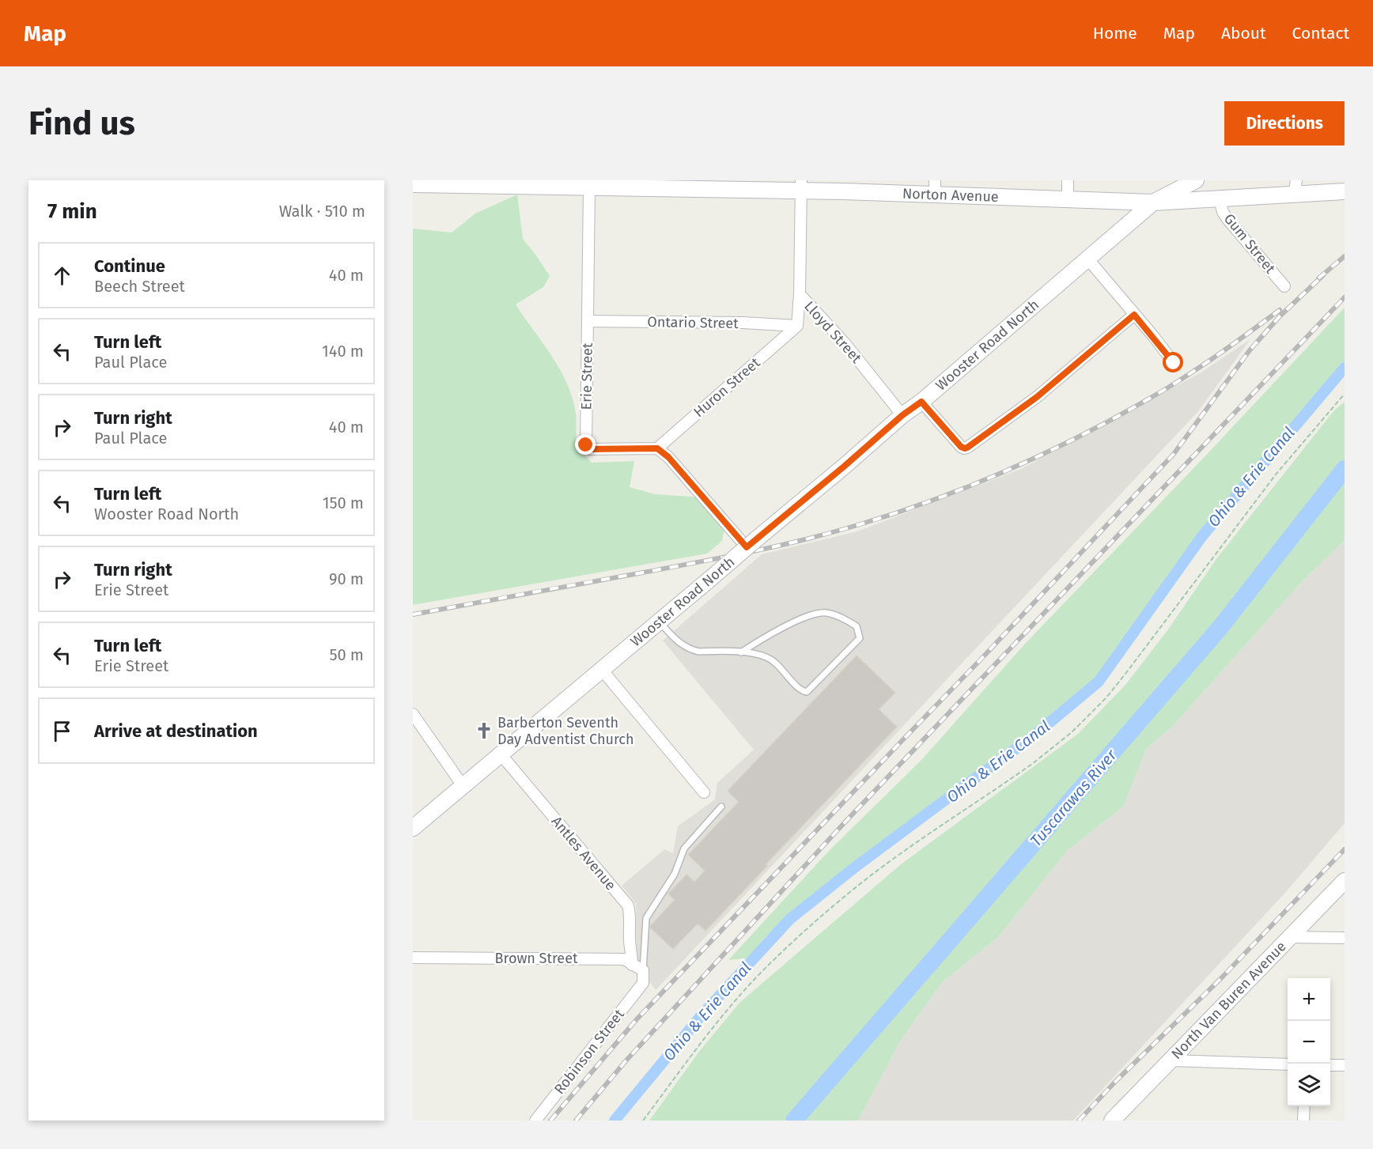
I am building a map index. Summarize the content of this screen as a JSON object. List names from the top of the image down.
{
  "streets": {
    "main road": ["Norton Avenue", "Wooster Road North", "North Van Buren Avenue"],
    "street": [
      "Gum Street",
      "Ontario Street",
      "Lloyd Street",
      "Erie Street",
      "Huron Street",
      "Antles Avenue",
      "Brown Street",
      "Robinson Street"
    ]
  },
  "crossings": [
    ["Norton Avenue", "Gum Street"],
    ["Norton Avenue", "Lloyd Street"],
    ["Norton Avenue", "Wooster Road North"],
    ["Norton Avenue", "Erie Street"],
    ["Ontario Street", "Erie Street"],
    ["Ontario Street", "Huron Street"],
    ["Lloyd Street", "Wooster Road North"],
    ["Wooster Road North", "Antles Avenue"],
    ["Erie Street", "Huron Street"],
    ["Antles Avenue", "Brown Street"],
    ["Brown Street", "Robinson Street"]
  ],
  "water": ["Ohio & Erie Canal", "Tuscarawas River"],
  "places": {
    "church": ["Barberton Seventh Day Adventist Church"]
  },
  "page": {
    "header": "Map",
    "nav": [
      "Home",
      "Map",
      "About",
      "Contact"
    ],
    "buttons": "Directions",
    "title": "Find us",
    "heading": ["7 min", "Walk · 510 m"],
    "list": [
      ["Continue", "Beech Street", "40 m"],
      ["Turn left", "Paul Place", "140 m"],
      ["Turn right", "Paul Place", "40 m"],
      ["Turn left", "Wooster Road North", "150 m"],
      ["Turn right", "Erie Street", "90 m"],
      ["Turn left", "Erie Street", "50 m"],
      "Arrive at destination"
    ],
    "map_buttons": ["+", "−"]
  }
}
